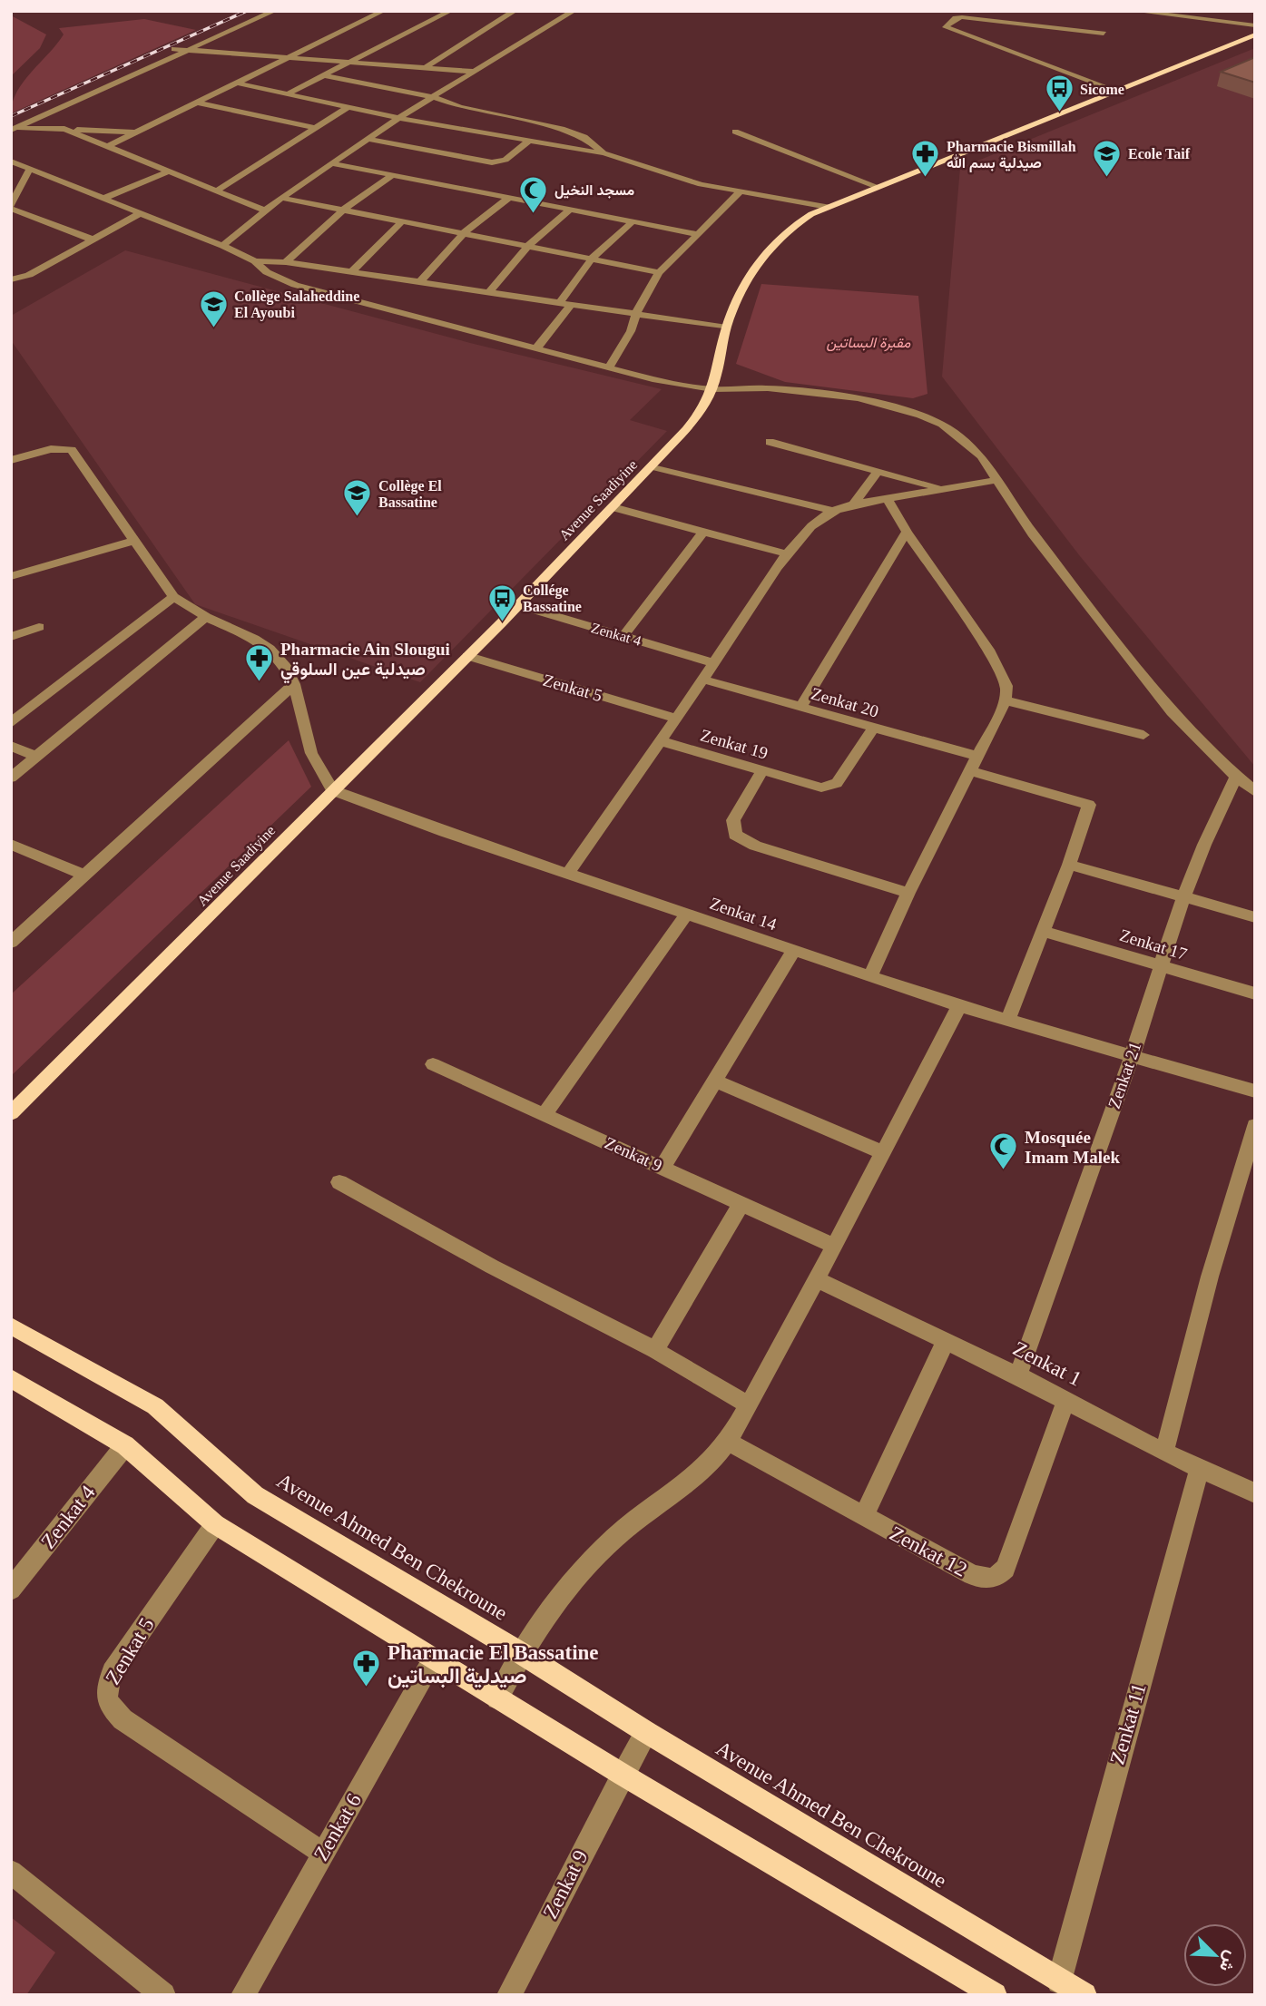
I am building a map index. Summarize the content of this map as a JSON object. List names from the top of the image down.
{
  "streets": {
    "main road": ["Avenue Saadiyine", "Avenue Ahmed Ben Chekroune"],
    "street": [
      "Zenkat 4",
      "Zenkat 5",
      "Zenkat 20",
      "Zenkat 19",
      "Zenkat 14",
      "Zenkat 17",
      "Zenkat 21",
      "Zenkat 9",
      "Zenkat 1",
      "Zenkat 12",
      "Zenkat 11",
      "Zenkat 6"
    ]
  },
  "crossings": [
    ["Avenue Saadiyine", "Zenkat 4"],
    ["Avenue Saadiyine", "Zenkat 5"],
    ["Avenue Saadiyine", "Zenkat 14"],
    ["Zenkat 5", "Zenkat 6"],
    ["Zenkat 20", "Zenkat 19"],
    ["Zenkat 14", "Zenkat 21"],
    ["Zenkat 17", "Zenkat 21"],
    ["Zenkat 21", "Zenkat 1"],
    ["Zenkat 9", "Avenue Ahmed Ben Chekroune"],
    ["Zenkat 1", "Zenkat 12"],
    ["Zenkat 1", "Zenkat 11"],
    ["Avenue Ahmed Ben Chekroune", "Zenkat 11"]
  ],
  "parks": ["مقبرة البساتين"],
  "places": {
    "bus stop": ["Sicome", "Collége Bassatine"],
    "school or university": ["Ecole Taif", "Collège Salaheddine El Ayoubi", "Collège El Bassatine"],
    "pharmacy": ["Pharmacie Bismillah صيدلية بسم الله", "Pharmacie Ain Slougui صيدلية عين السلوقي", "Pharmacie El Bassatine صيدلية البساتين"],
    "mosque": ["مسجد النخيل", "Mosquée Imam Malek"]
  },
  "north": "bottom right"
}
